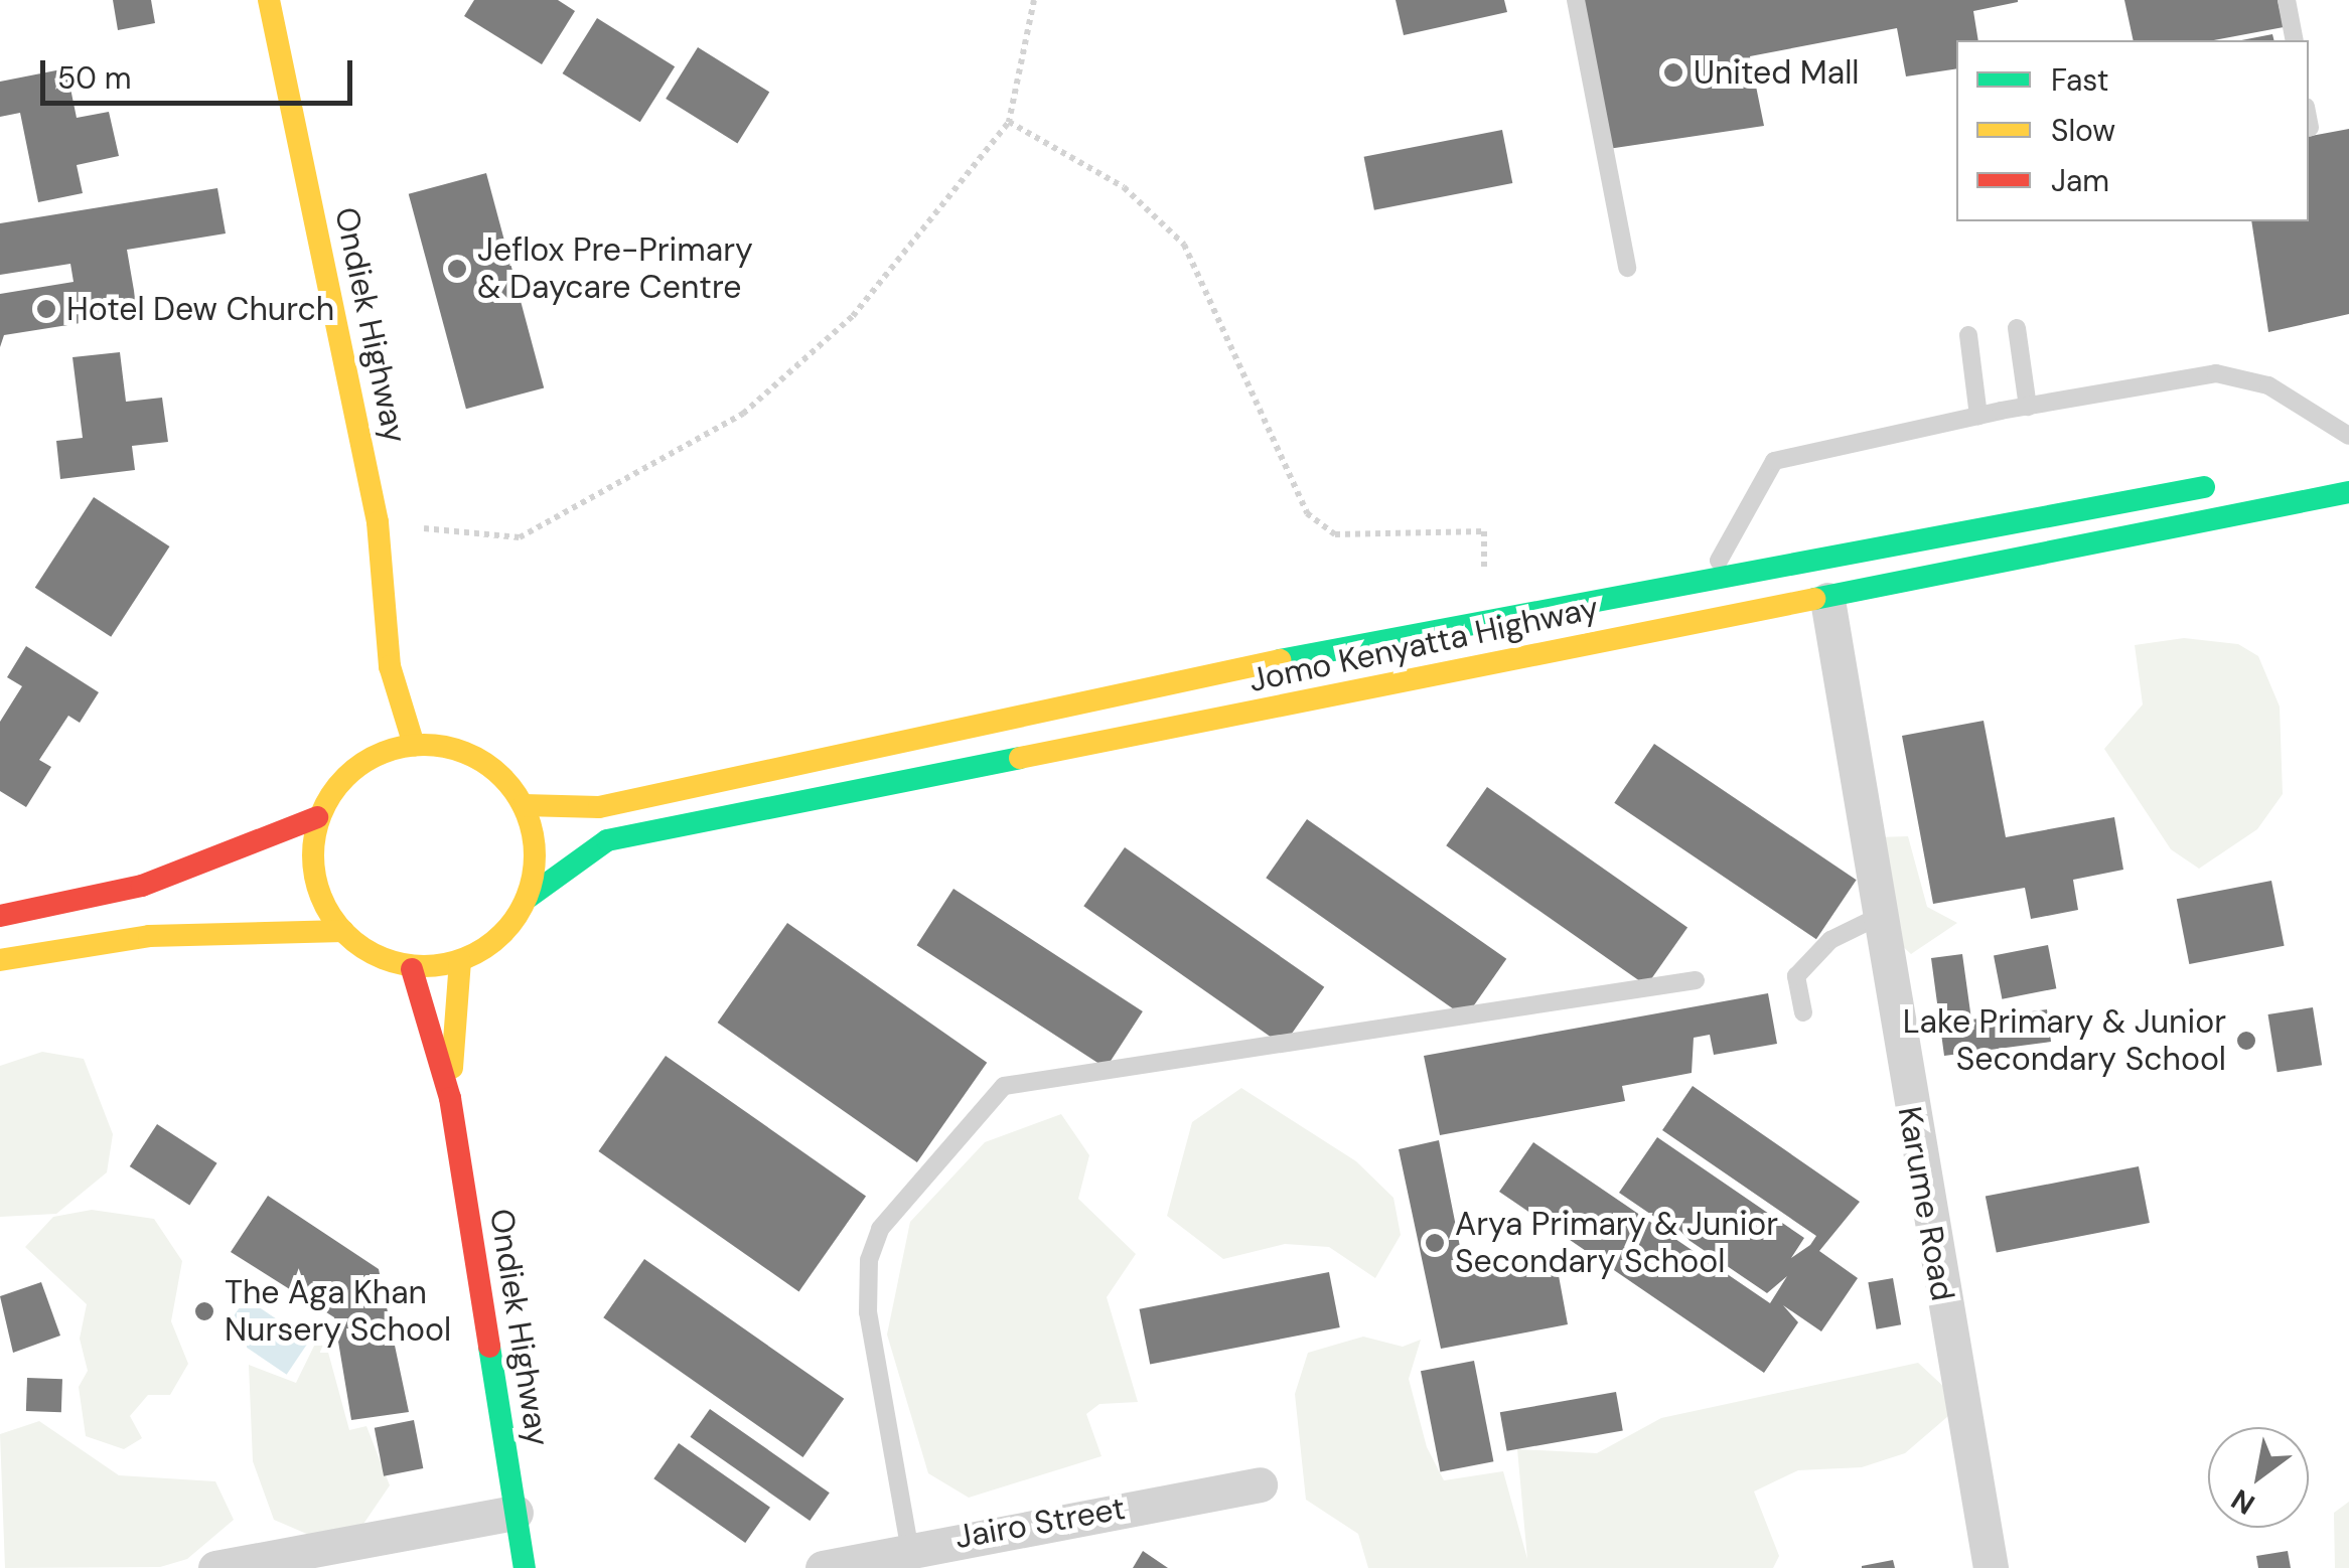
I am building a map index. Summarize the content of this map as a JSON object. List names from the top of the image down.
{
  "streets": {
    "main road": ["Ondiek Highway", "Jomo Kenyatta Highway"],
    "street": ["Karume Road", "Jairo Street"]
  },
  "crossings": [
    ["Ondiek Highway", "Jomo Kenyatta Highway"],
    ["Jomo Kenyatta Highway", "Karume Road"]
  ],
  "places": [
    "United Mall",
    "Jeflox Pre-Primary & Daycare Centre",
    "Hotel Dew Church",
    "Lake Primary & Junior Secondary School",
    "Arya Primary & Junior Secondary School",
    "The Aga Khan Nursery School"
  ],
  "legend": ["Fast", "Slow", "Jam"],
  "scale_bar": "50 m",
  "north": "bottom left"
}
